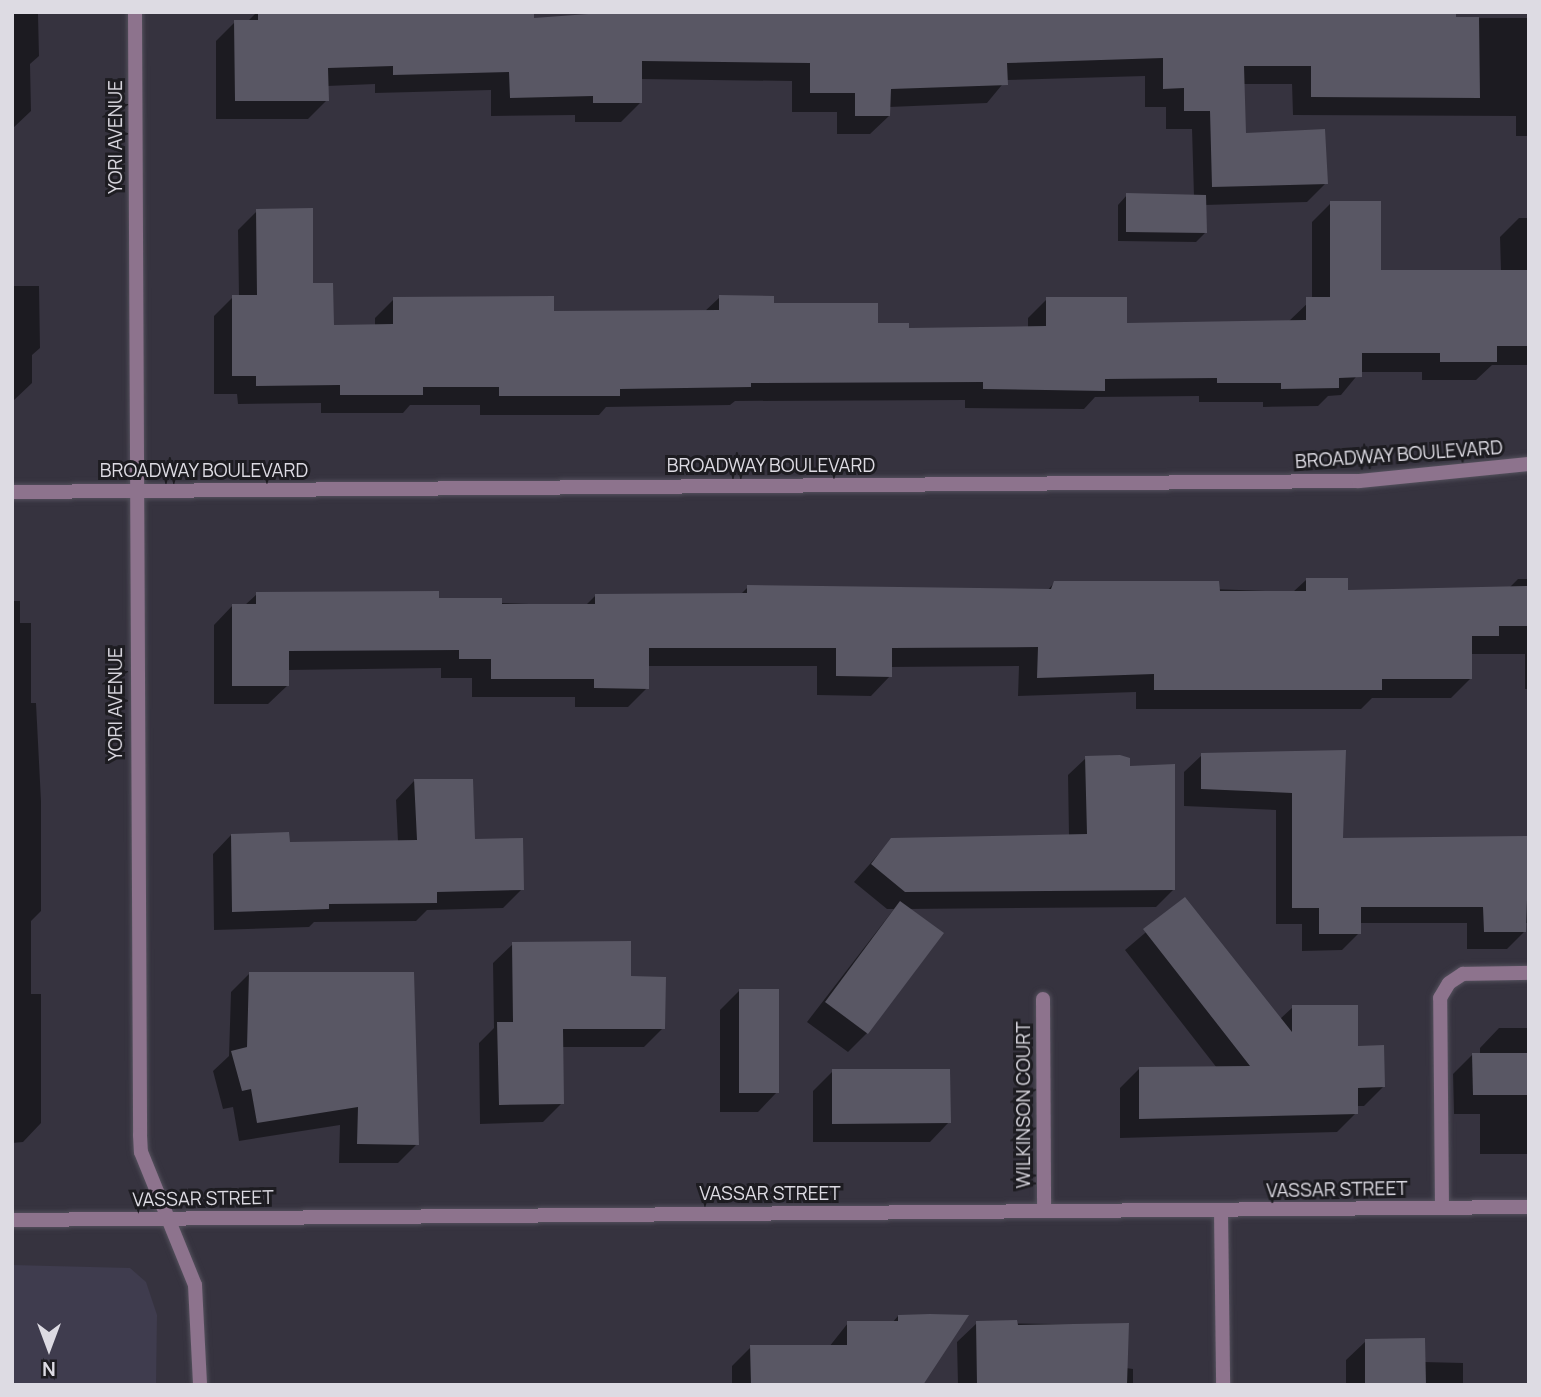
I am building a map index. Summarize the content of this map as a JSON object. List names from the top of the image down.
{
  "streets": {
    "street": [
      "YORI AVENUE",
      "BROADWAY BOULEVARD",
      "WILKINSON COURT",
      "VASSAR STREET"
    ]
  },
  "crossings": [
    ["YORI AVENUE", "BROADWAY BOULEVARD"],
    ["YORI AVENUE", "VASSAR STREET"],
    ["WILKINSON COURT", "VASSAR STREET"]
  ],
  "north": "bottom"
}
